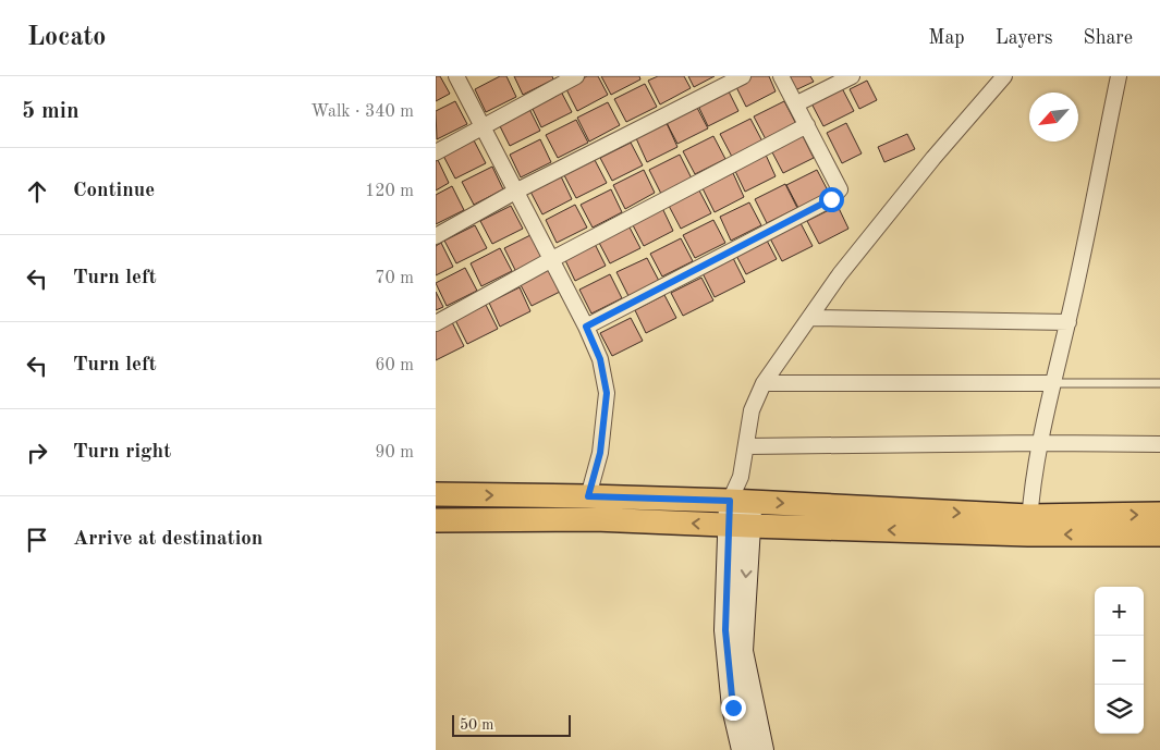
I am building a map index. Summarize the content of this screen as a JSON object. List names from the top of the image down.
{
  "scale_bar": "50 m",
  "north": "bottom left",
  "page": {
    "header": "Locato",
    "nav": ["Map", "Layers", "Share"],
    "heading": ["5 min", "Walk · 340 m"],
    "list": [
      ["Continue", "120 m"],
      ["Turn left", "70 m"],
      ["Turn left", "60 m"],
      ["Turn right", "90 m"],
      "Arrive at destination"
    ],
    "map_buttons": ["+", "−"],
    "scale": "50 m"
  }
}
